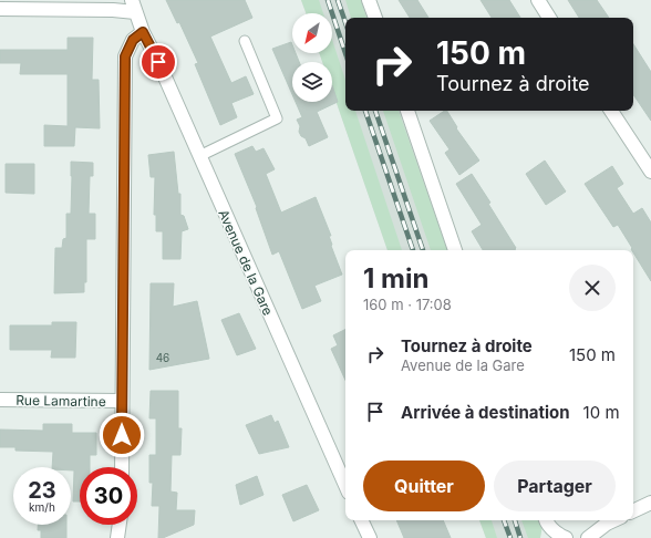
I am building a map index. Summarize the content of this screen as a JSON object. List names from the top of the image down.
{
  "streets": {
    "street": ["Avenue de la Gare", "Rue Lamartine"]
  },
  "house_numbers": ["46"],
  "north": "bottom left",
  "page": {
    "turn": ["150 m", "Tournez à droite"],
    "heading": ["1 min", "160 m · 17:08"],
    "list": [
      {
        "name": "Tournez à droite",
        "note": "Avenue de la Gare",
        "value": "150 m"
      },
      {
        "name": "Arrivée à destination",
        "value": "10 m"
      }
    ],
    "buttons": ["Quitter", "Partager"],
    "speed": "23 km/h",
    "limit": "30"
  }
}
